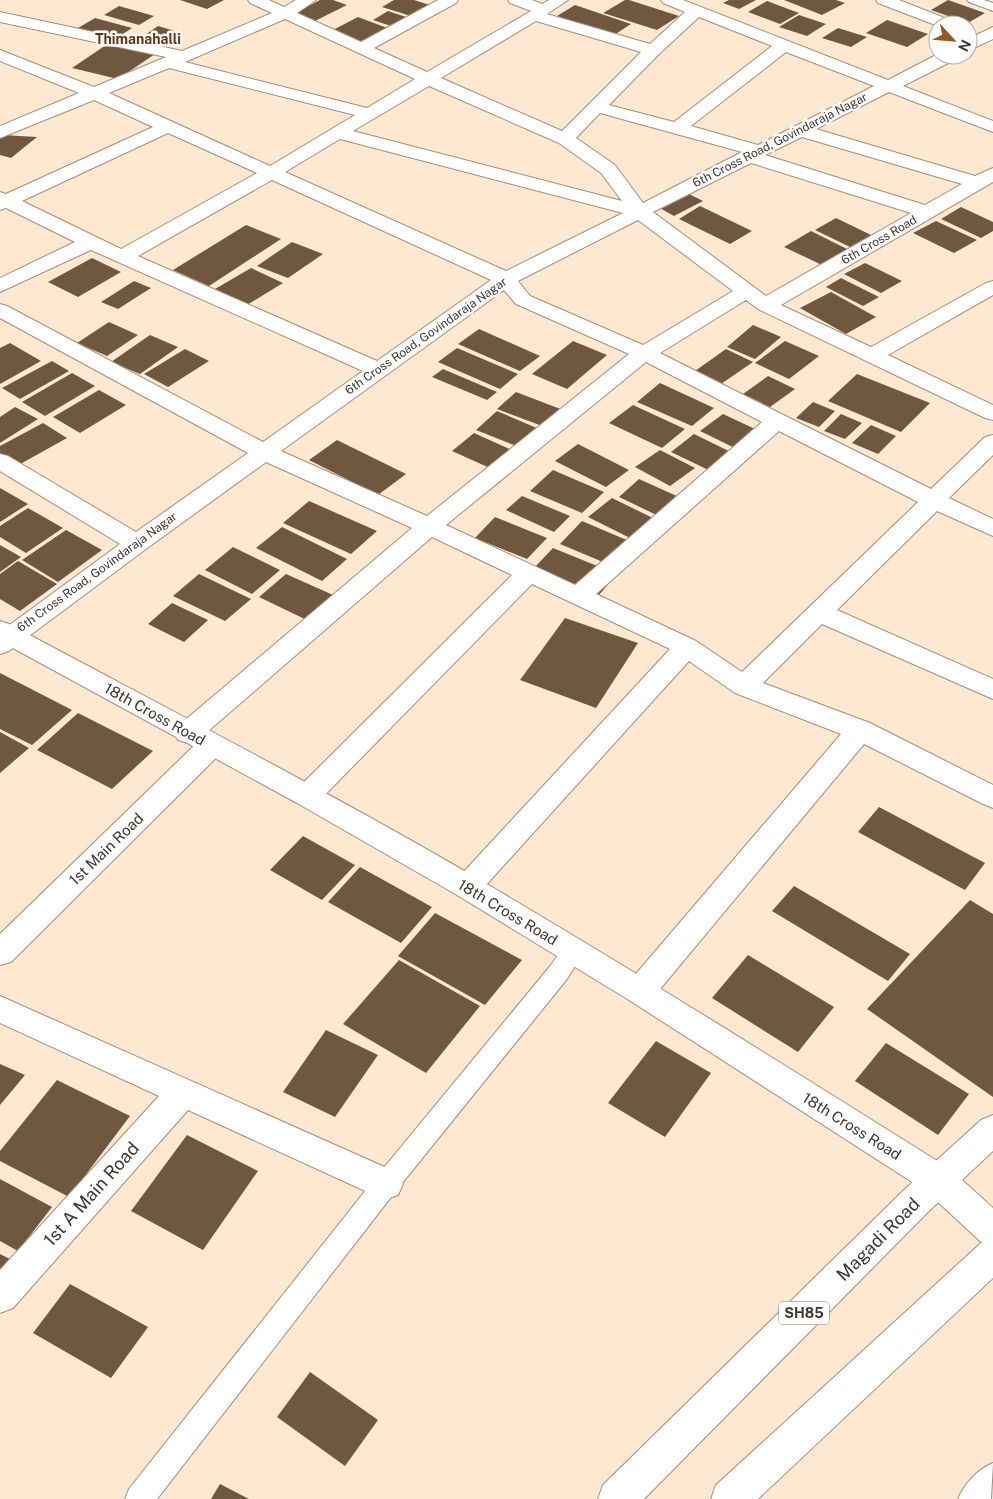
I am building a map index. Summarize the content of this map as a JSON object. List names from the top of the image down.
{
  "streets": {
    "street": [
      "6th Cross Road, Govindaraja Nagar",
      "6th Cross Road",
      "18th Cross Road",
      "1st Main Road",
      "1st A Main Road",
      "Magadi Road",
      "SH85"
    ]
  },
  "crossings": [
    ["6th Cross Road, Govindaraja Nagar", "18th Cross Road"],
    ["18th Cross Road", "1st Main Road"],
    ["18th Cross Road", "Magadi Road"]
  ],
  "districts": ["Thimanahalli"],
  "north": "bottom right"
}
